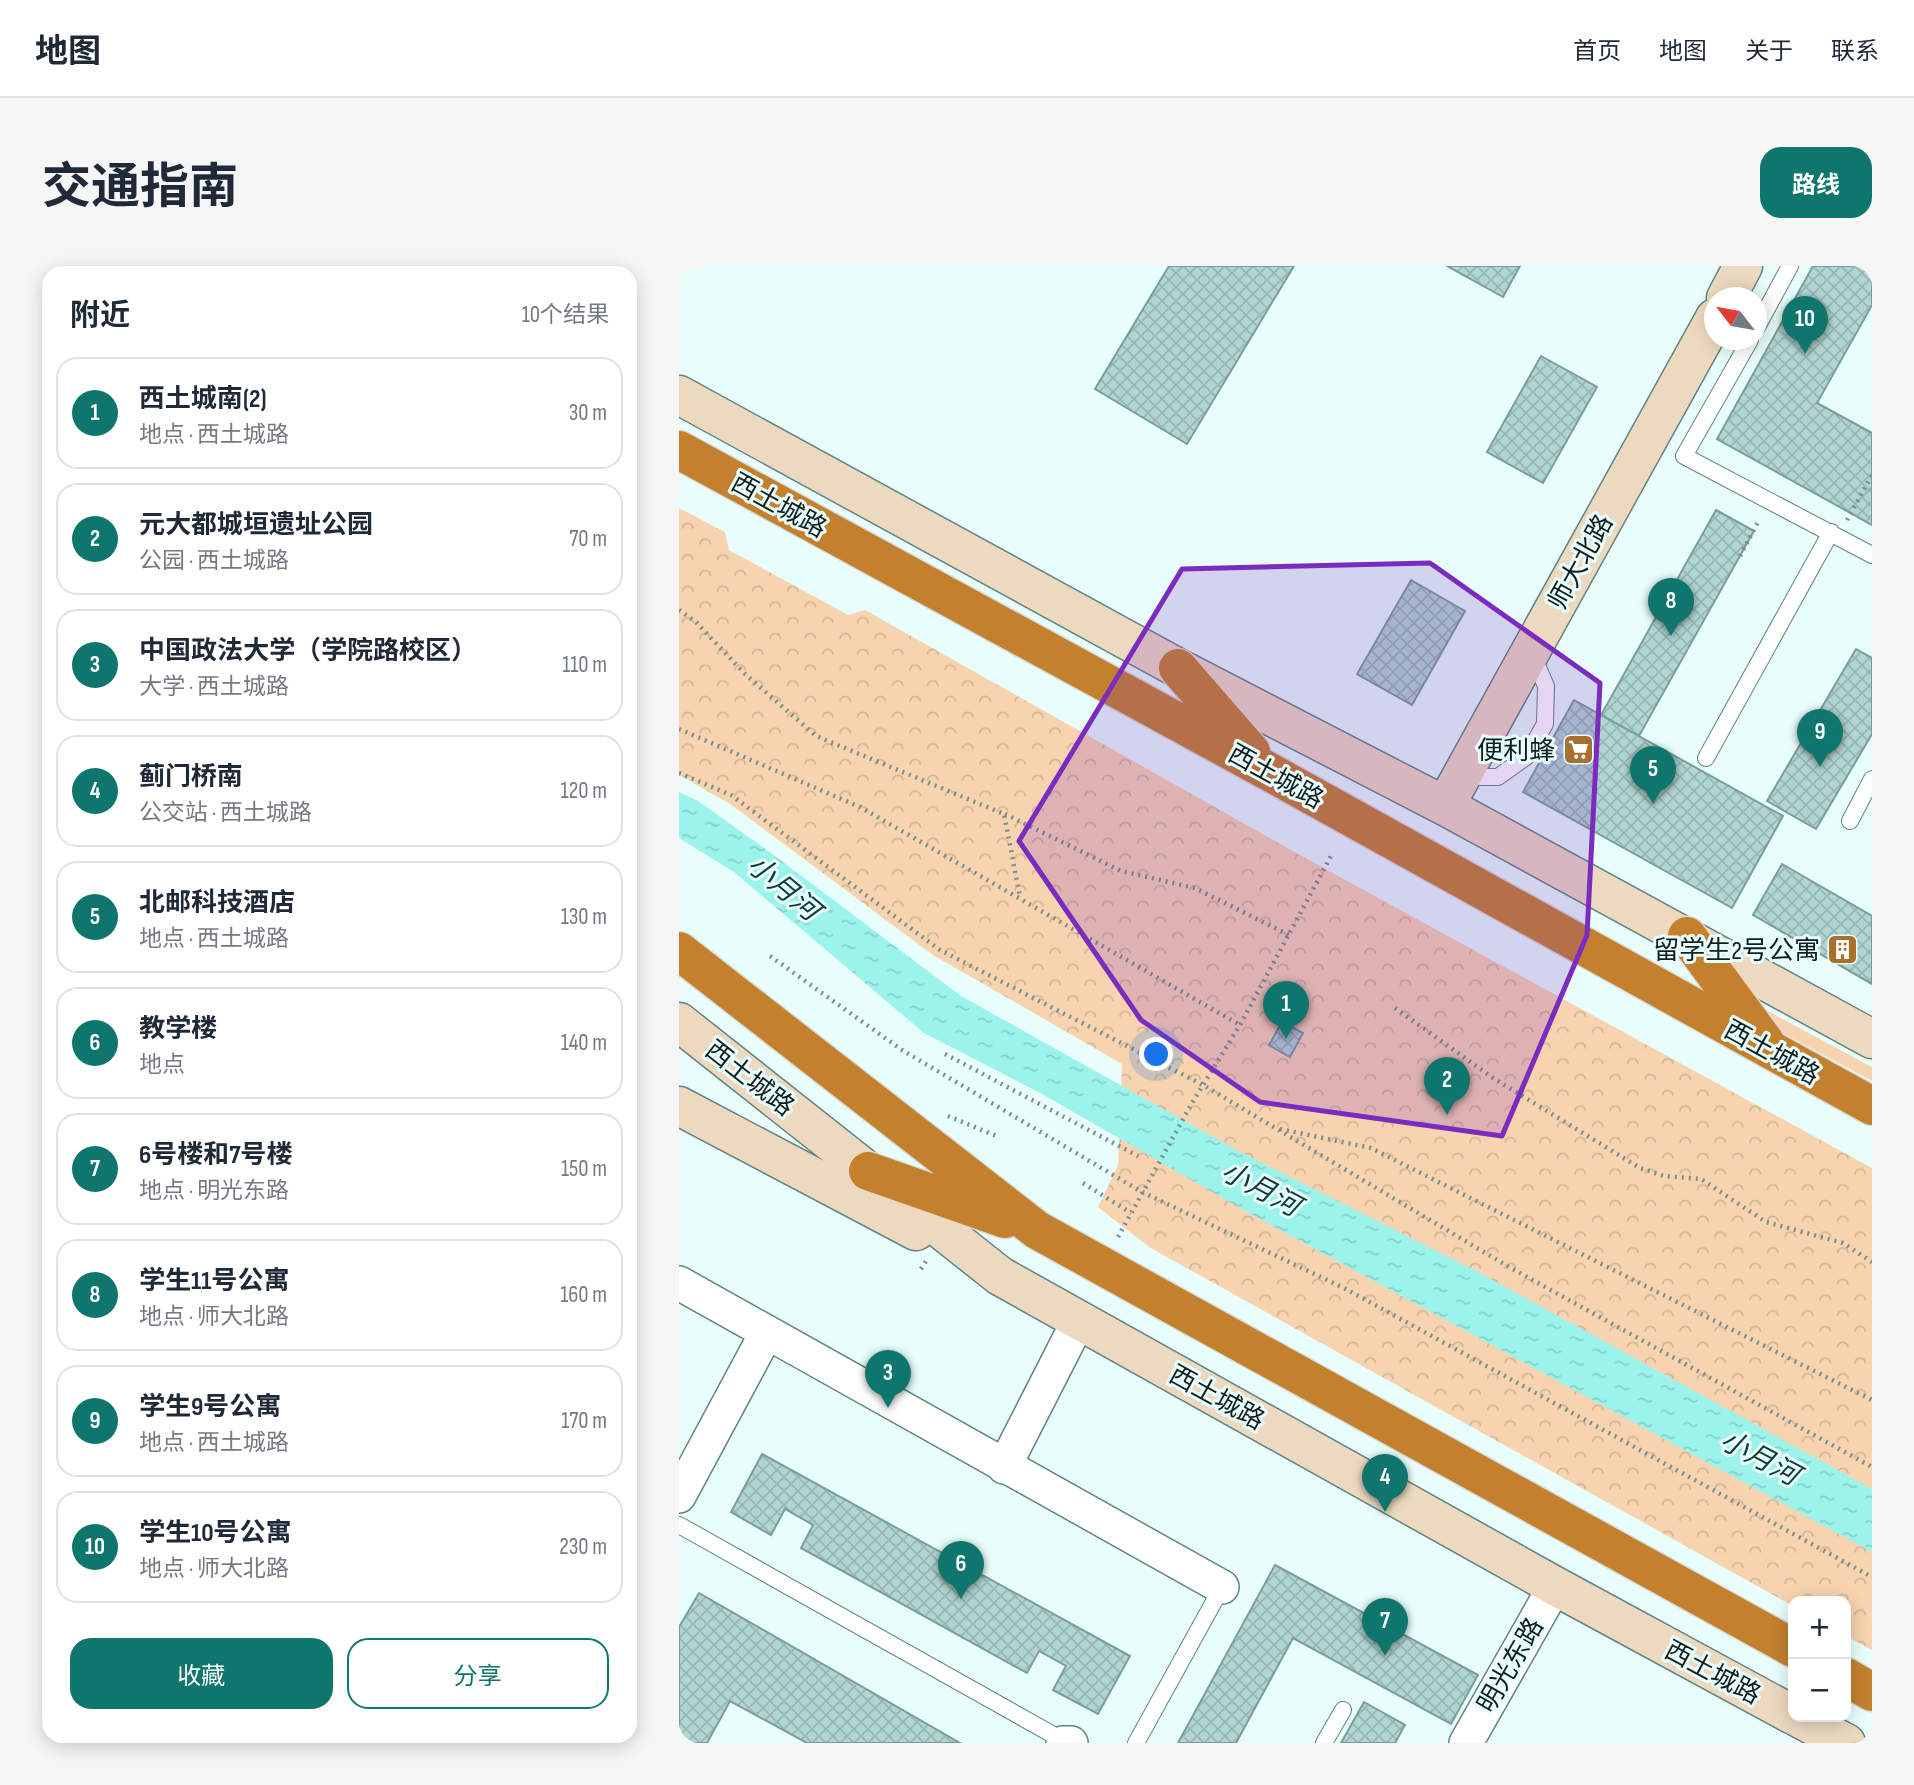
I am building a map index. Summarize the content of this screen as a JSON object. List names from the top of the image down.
{
  "streets": {
    "highway": ["西土城路"],
    "street": ["师大北路", "明光东路"]
  },
  "crossings": [
    ["西土城路", "师大北路"],
    ["西土城路", "明光东路"]
  ],
  "water": ["小月河"],
  "places": {
    "supermarket": ["便利蜂"],
    "building": ["留学生2号公寓"]
  },
  "north": "top left",
  "page": {
    "header": "地图",
    "nav": [
      "首页",
      "地图",
      "关于",
      "联系"
    ],
    "title": "交通指南",
    "buttons": [
      "路线",
      ["收藏", "分享"]
    ],
    "heading": ["附近", "10个结果"],
    "pins": [
      "10",
      "8",
      "9",
      "5",
      "1",
      "2",
      "3",
      "4",
      "6",
      "7"
    ],
    "list": [
      {
        "mark": "1",
        "name": "西土城南(2)",
        "note": "地点 · 西土城路",
        "value": "30 m"
      },
      {
        "mark": "2",
        "name": "元大都城垣遗址公园",
        "note": "公园 · 西土城路",
        "value": "70 m"
      },
      {
        "mark": "3",
        "name": "中国政法大学（学院路校区）",
        "note": "大学 · 西土城路",
        "value": "110 m"
      },
      {
        "mark": "4",
        "name": "蓟门桥南",
        "note": "公交站 · 西土城路",
        "value": "120 m"
      },
      {
        "mark": "5",
        "name": "北邮科技酒店",
        "note": "地点 · 西土城路",
        "value": "130 m"
      },
      {
        "mark": "6",
        "name": "教学楼",
        "note": "地点",
        "value": "140 m"
      },
      {
        "mark": "7",
        "name": "6号楼和7号楼",
        "note": "地点 · 明光东路",
        "value": "150 m"
      },
      {
        "mark": "8",
        "name": "学生11号公寓",
        "note": "地点 · 师大北路",
        "value": "160 m"
      },
      {
        "mark": "9",
        "name": "学生9号公寓",
        "note": "地点 · 西土城路",
        "value": "170 m"
      },
      {
        "mark": "10",
        "name": "学生10号公寓",
        "note": "地点 · 师大北路",
        "value": "230 m"
      }
    ],
    "map_buttons": ["+", "−"]
  }
}
